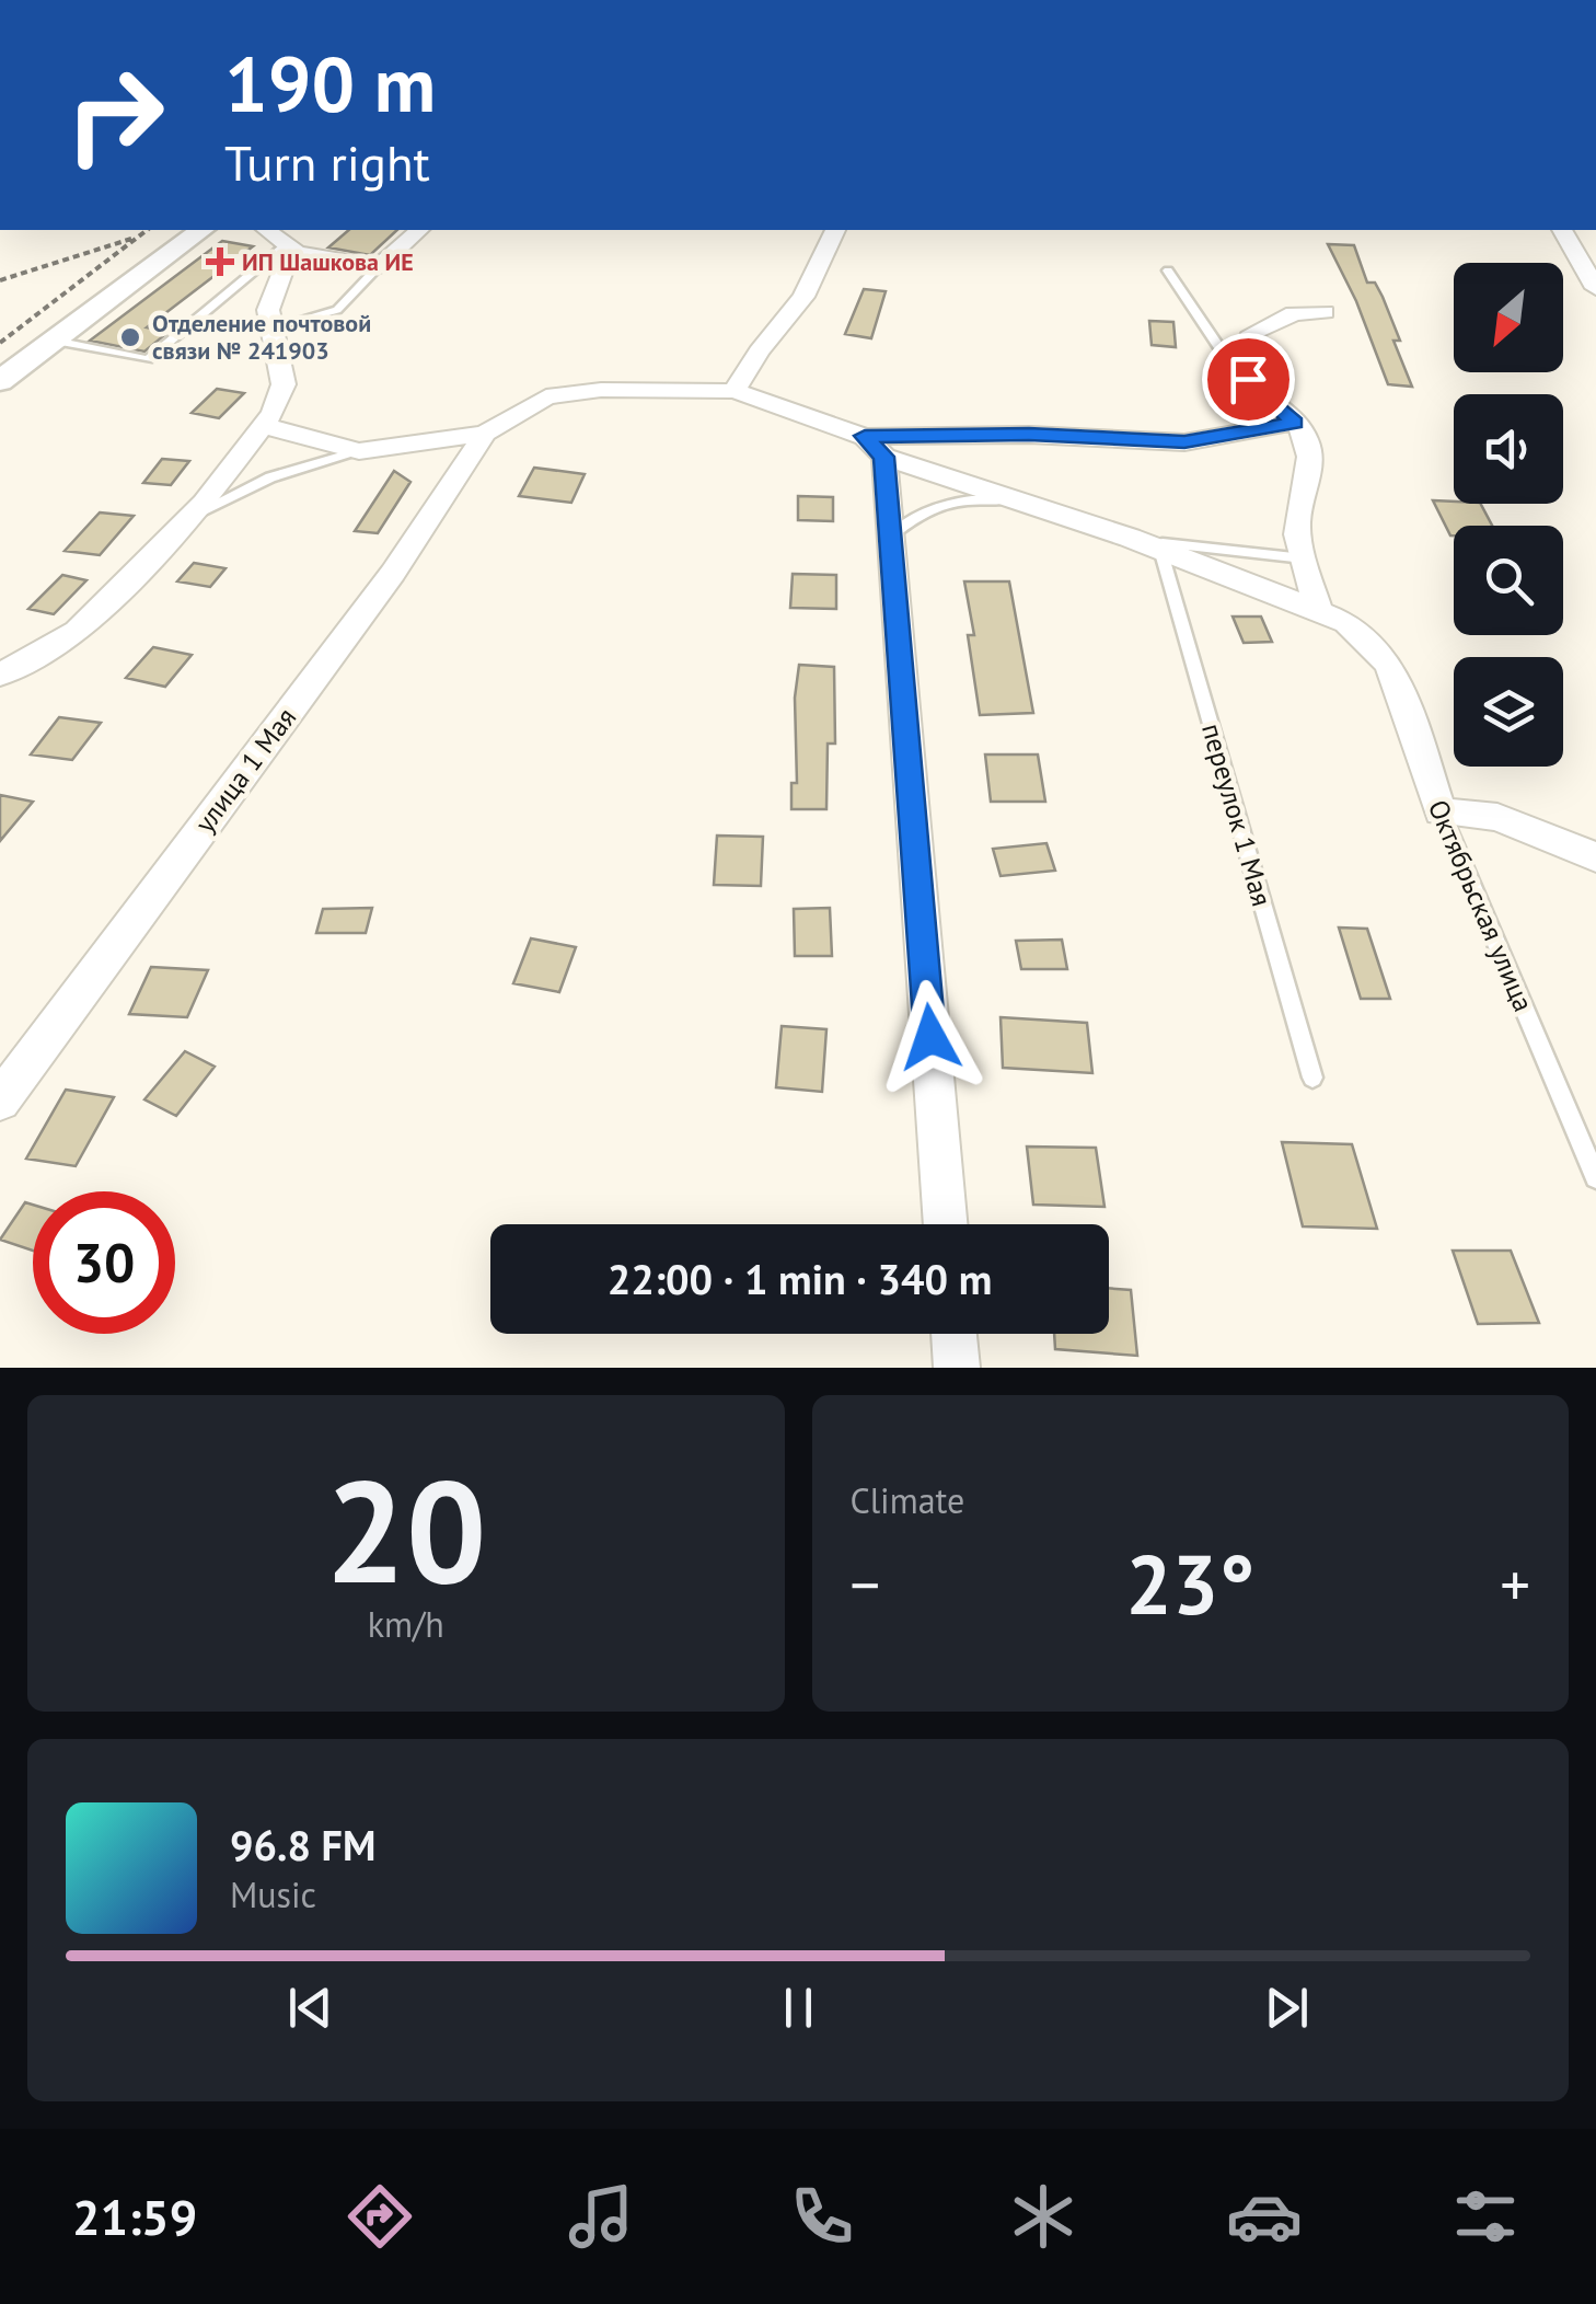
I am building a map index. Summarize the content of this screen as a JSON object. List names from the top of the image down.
{
  "streets": {
    "street": ["улица 1 Мая", "Октябрьская улица"],
    "lane": ["переулок 1 Мая"]
  },
  "places": {
    "health": ["ИП Шашкова ИЕ"],
    "other": ["Отделение почтовой связи № 241903"]
  },
  "north": "bottom left",
  "page": {
    "turn": ["190 m", "Turn right"],
    "limit": "30",
    "trip": "22:00 · 1 min · 340 m",
    "tile": [
      ["20", "km/h"],
      "Climate"
    ],
    "heat": ["−", "23°", "+"],
    "song": ["96.8 FM", "Music"],
    "tabs": "21:59"
  }
}
